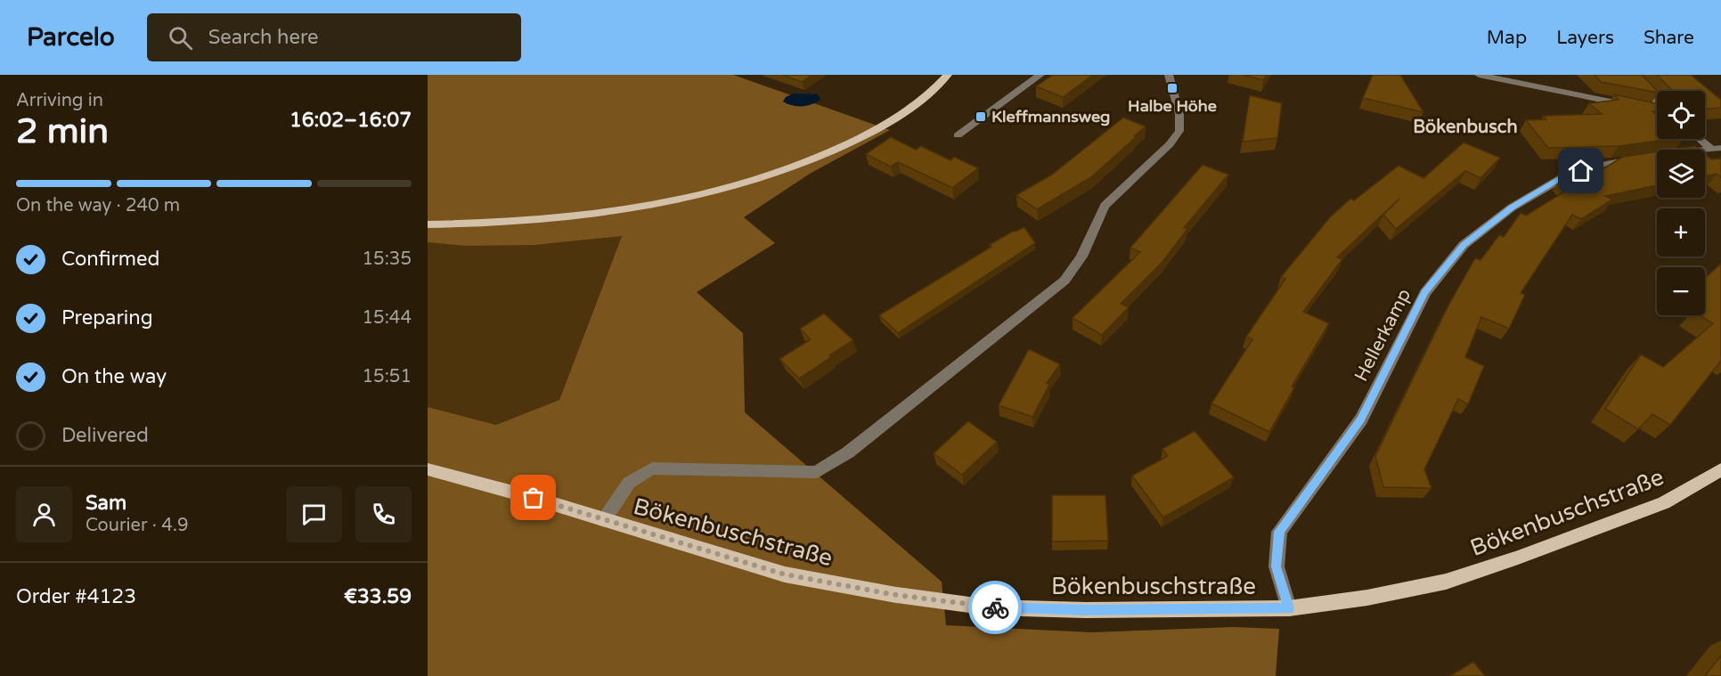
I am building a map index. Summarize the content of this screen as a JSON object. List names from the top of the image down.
{
  "streets": {
    "main road": ["Bökenbuschstraße"],
    "street": ["Hellerkamp"]
  },
  "crossings": [
    ["Hellerkamp", "Bökenbuschstraße"]
  ],
  "districts": ["Bökenbusch"],
  "places": {
    "transit": ["Halbe Höhe", "Kleffmannsweg"]
  },
  "page": {
    "header": "Parcelo",
    "search": "Search here",
    "nav": ["Map", "Layers", "Share"],
    "heading": ["2 min", "Arriving in", "16:02–16:07"],
    "panel": [
      "Sam",
      "Courier · 4.9",
      "Order #4123",
      "€33.59"
    ],
    "map_buttons": ["+", "−"],
    "bar": "On the way · 240 m",
    "list": [
      ["Confirmed", "15:35"],
      ["Preparing", "15:44"],
      ["On the way", "15:51"],
      "Delivered"
    ]
  }
}
